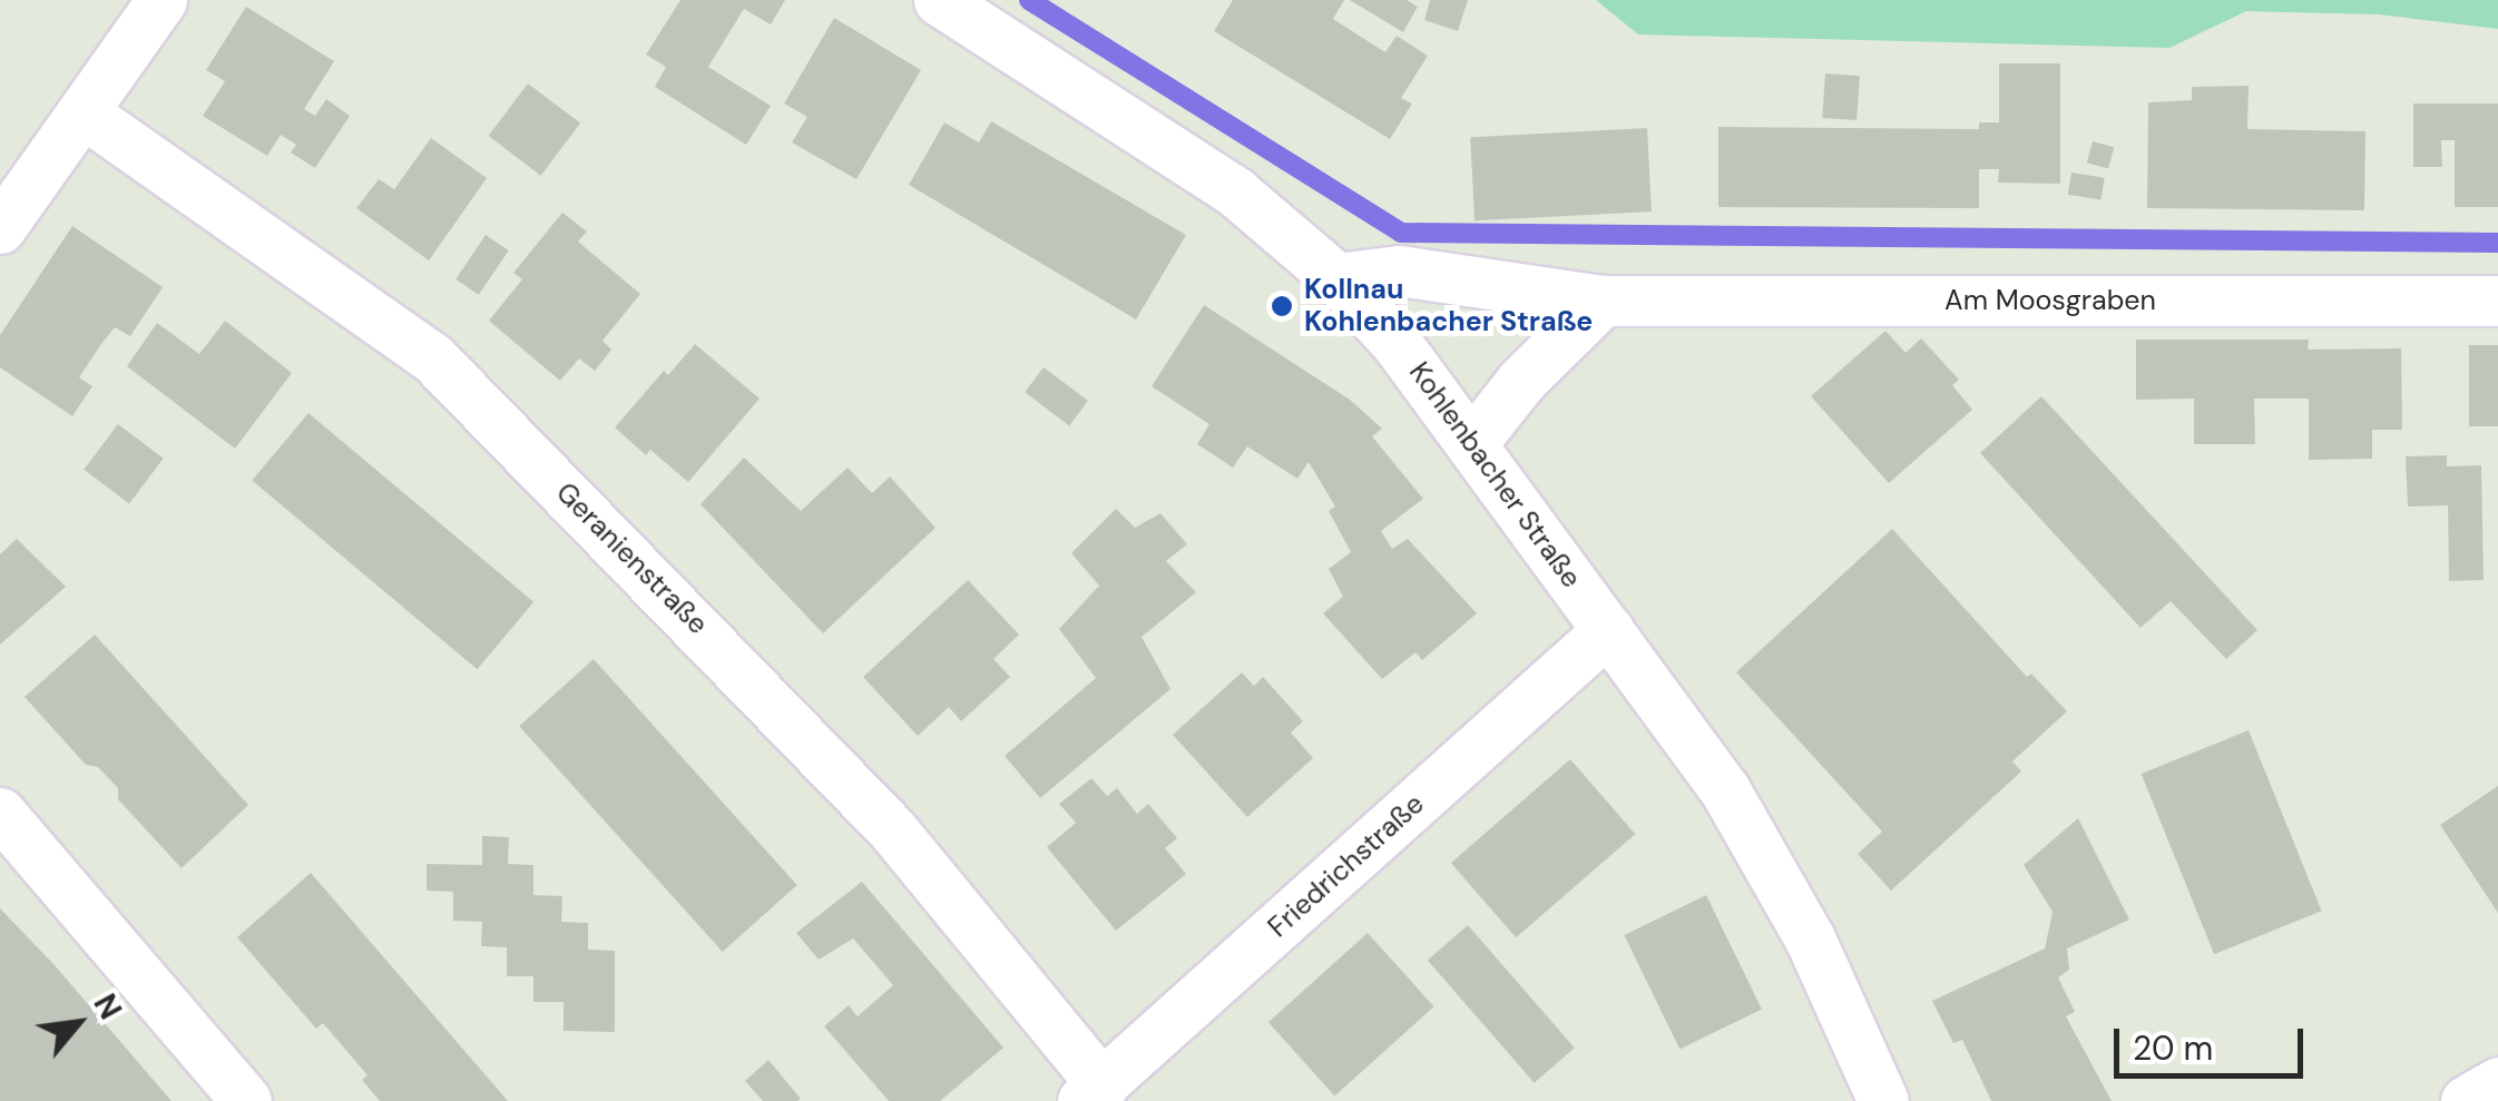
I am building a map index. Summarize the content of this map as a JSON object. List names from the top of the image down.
{
  "streets": {
    "street": [
      "Am Moosgraben",
      "Kohlenbacher Straße",
      "Geranienstraße",
      "Friedrichstraße"
    ]
  },
  "crossings": [
    ["Am Moosgraben", "Kohlenbacher Straße"],
    ["Kohlenbacher Straße", "Friedrichstraße"],
    ["Geranienstraße", "Friedrichstraße"]
  ],
  "places": ["Kollnau Kohlenbacher Straße"],
  "scale_bar": "20 m",
  "north": "top right"
}
